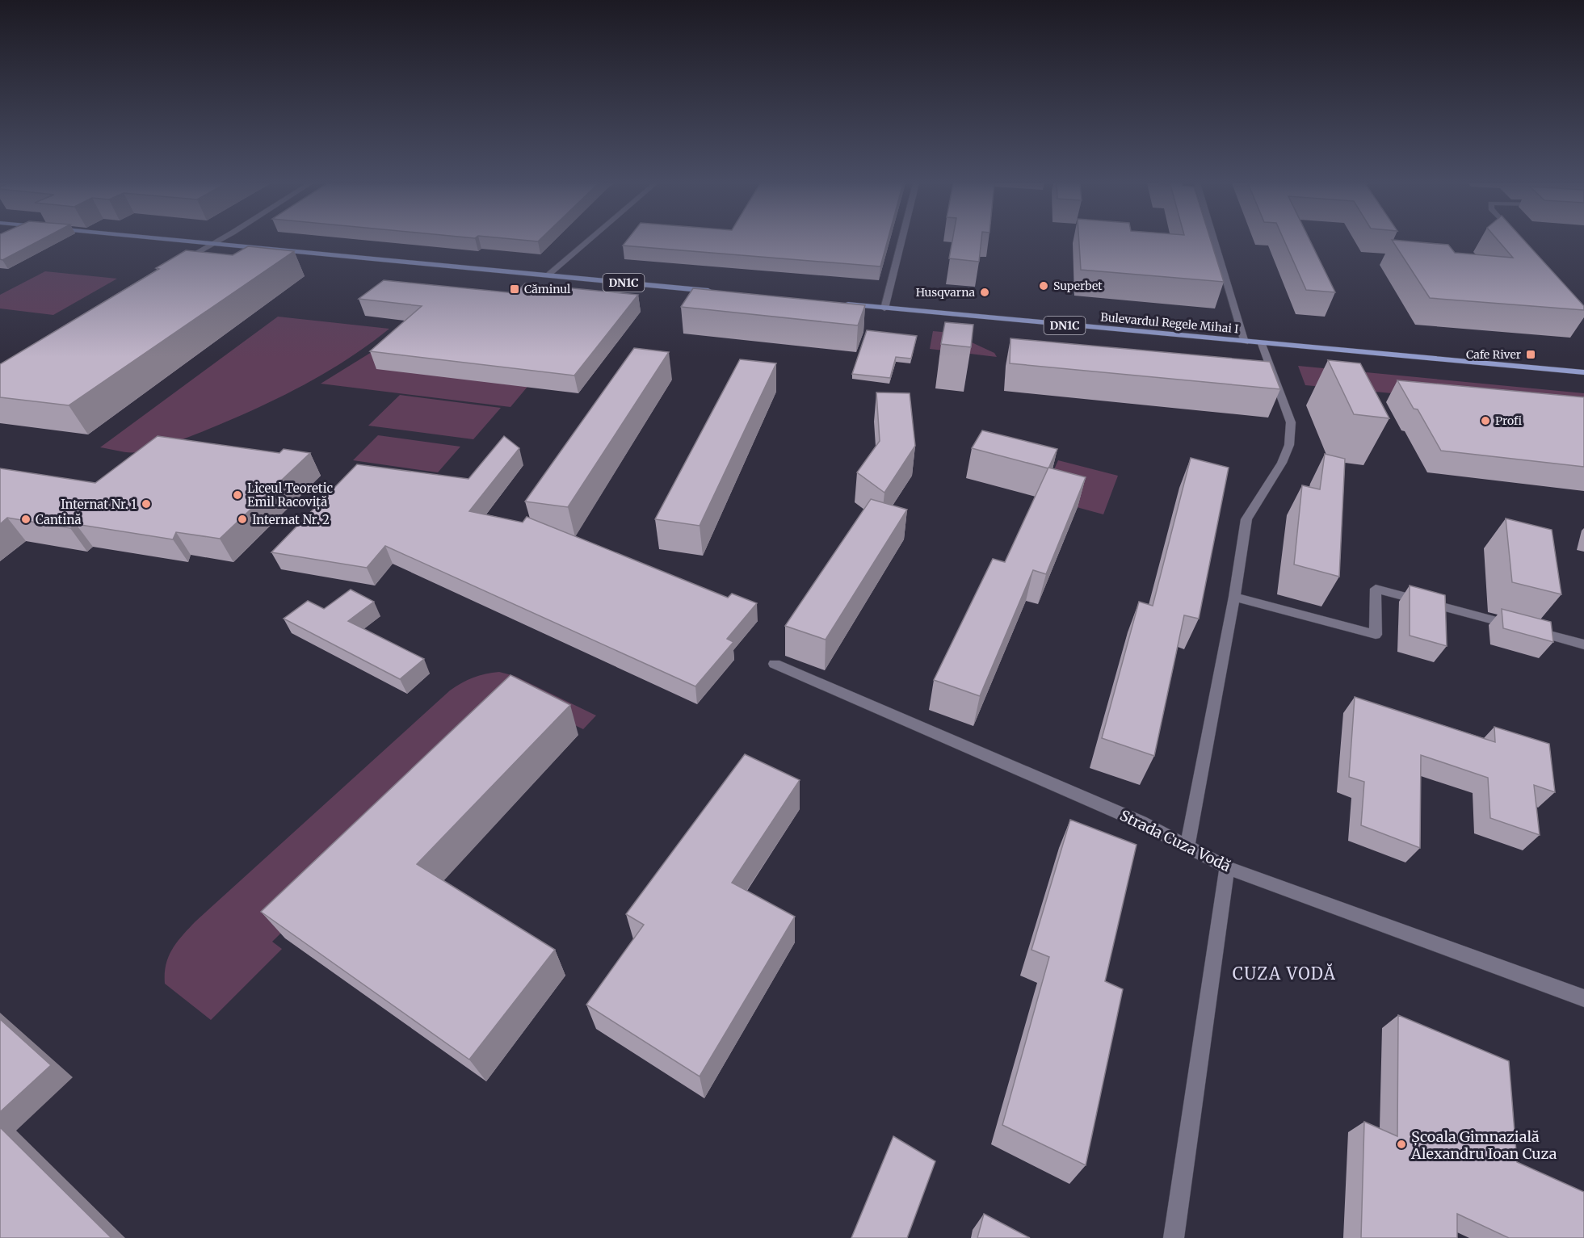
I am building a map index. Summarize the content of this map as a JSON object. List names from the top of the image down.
{
  "streets": {
    "main road": ["DN1C", "Bulevardul Regele Mihai I"],
    "street": ["Strada Cuza Vodă"]
  },
  "districts": ["CUZA VODĂ"],
  "places": {
    "other": [
      "Superbet",
      "Husqvarna",
      "Profi",
      "Liceul Teoretic Emil Racoviță",
      "Internat Nr. 1",
      "Cantină",
      "Internat Nr. 2",
      "Școala Gimnazială Alexandru Ioan Cuza"
    ],
    "transit": ["Căminul", "Cafe River"]
  }
}
